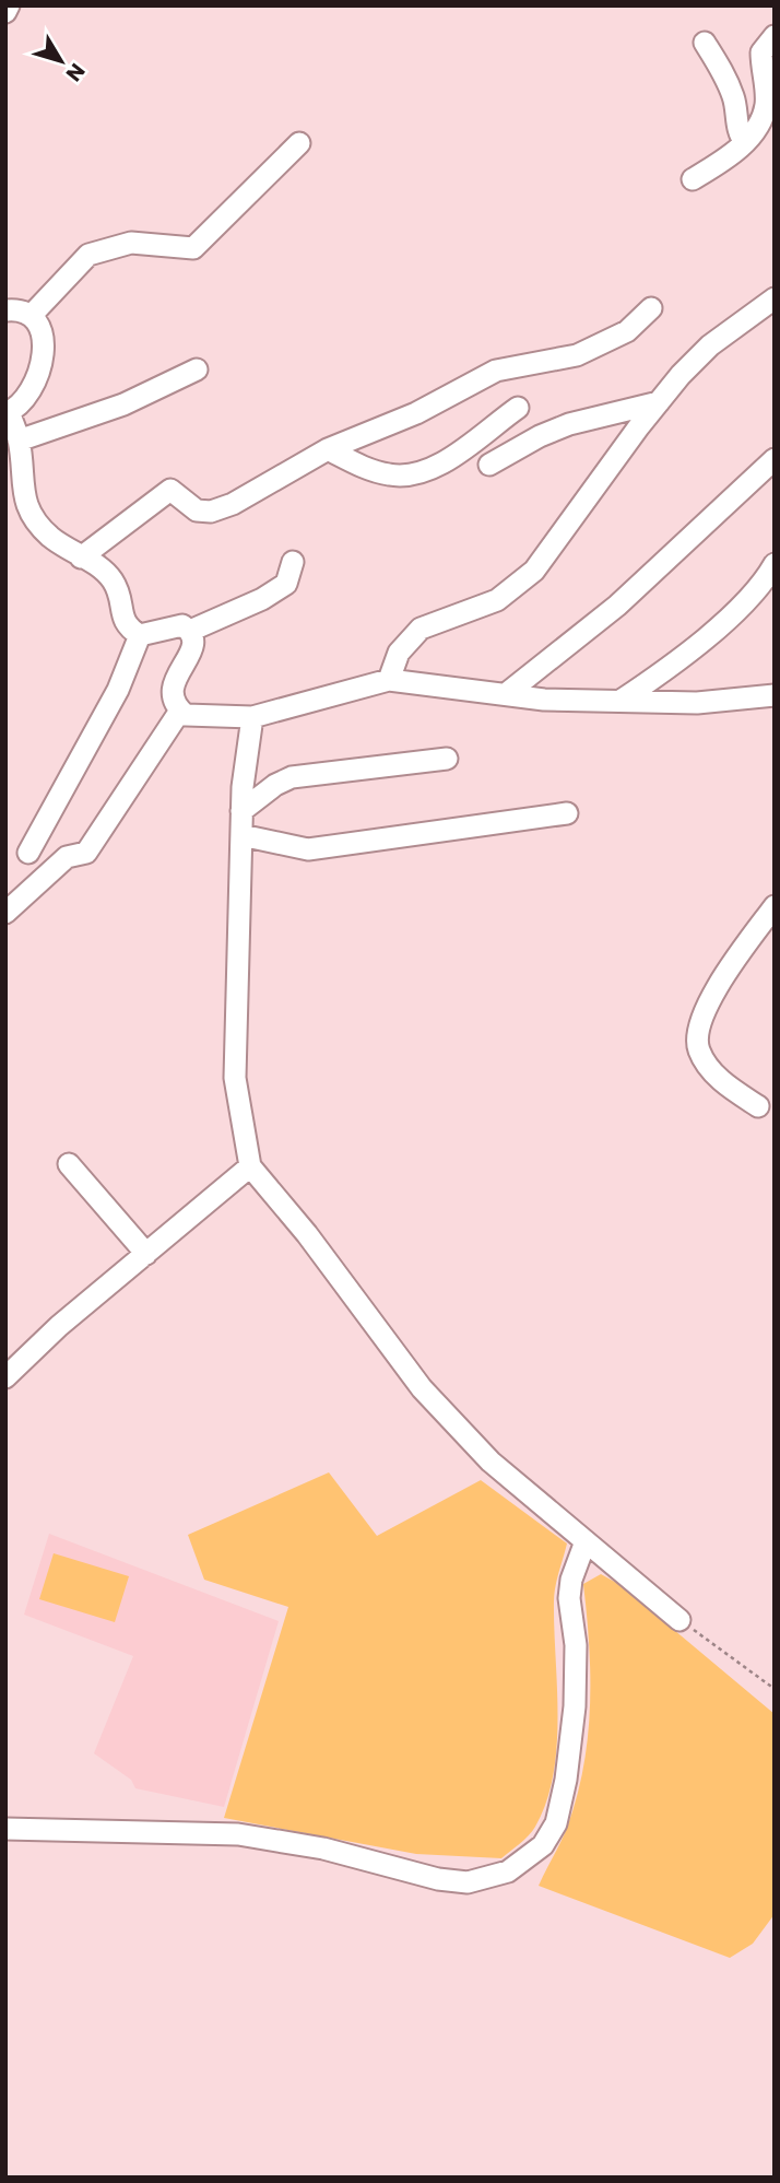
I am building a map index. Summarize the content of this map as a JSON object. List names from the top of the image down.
{
  "north": "bottom right"
}
